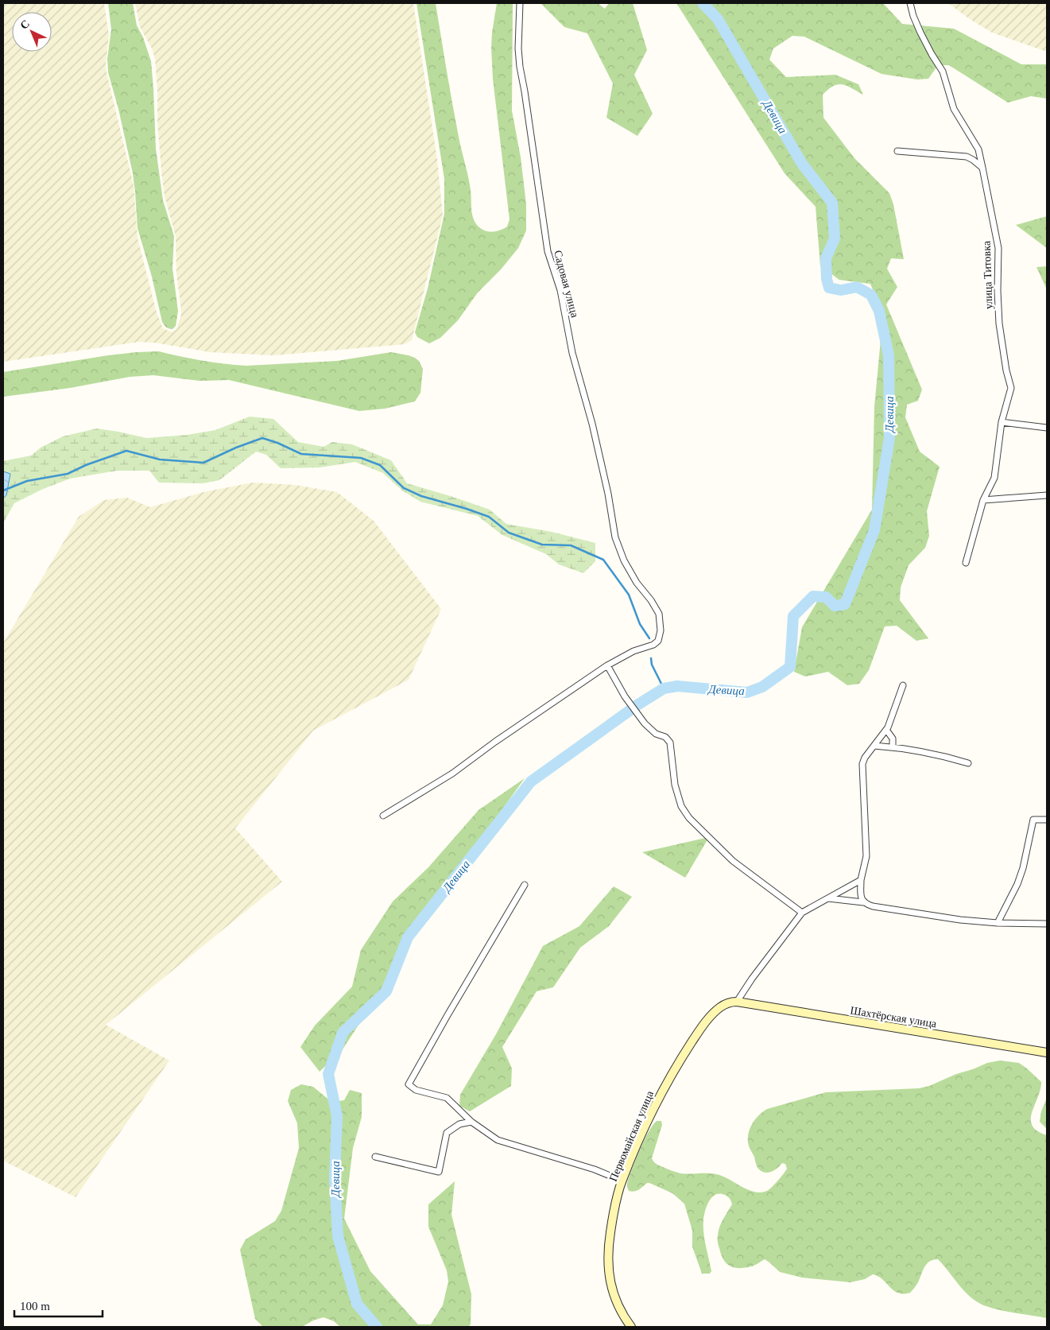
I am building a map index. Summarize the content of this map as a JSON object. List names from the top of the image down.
{
  "streets": {
    "street": [
      "улица Титовка",
      "Садовая улица",
      "Шахтёрская улица",
      "Первомайская улица"
    ]
  },
  "crossings": [
    ["Шахтёрская улица", "Первомайская улица"]
  ],
  "water": ["Девица"],
  "scale_bar": "100 m",
  "north": "top left"
}
